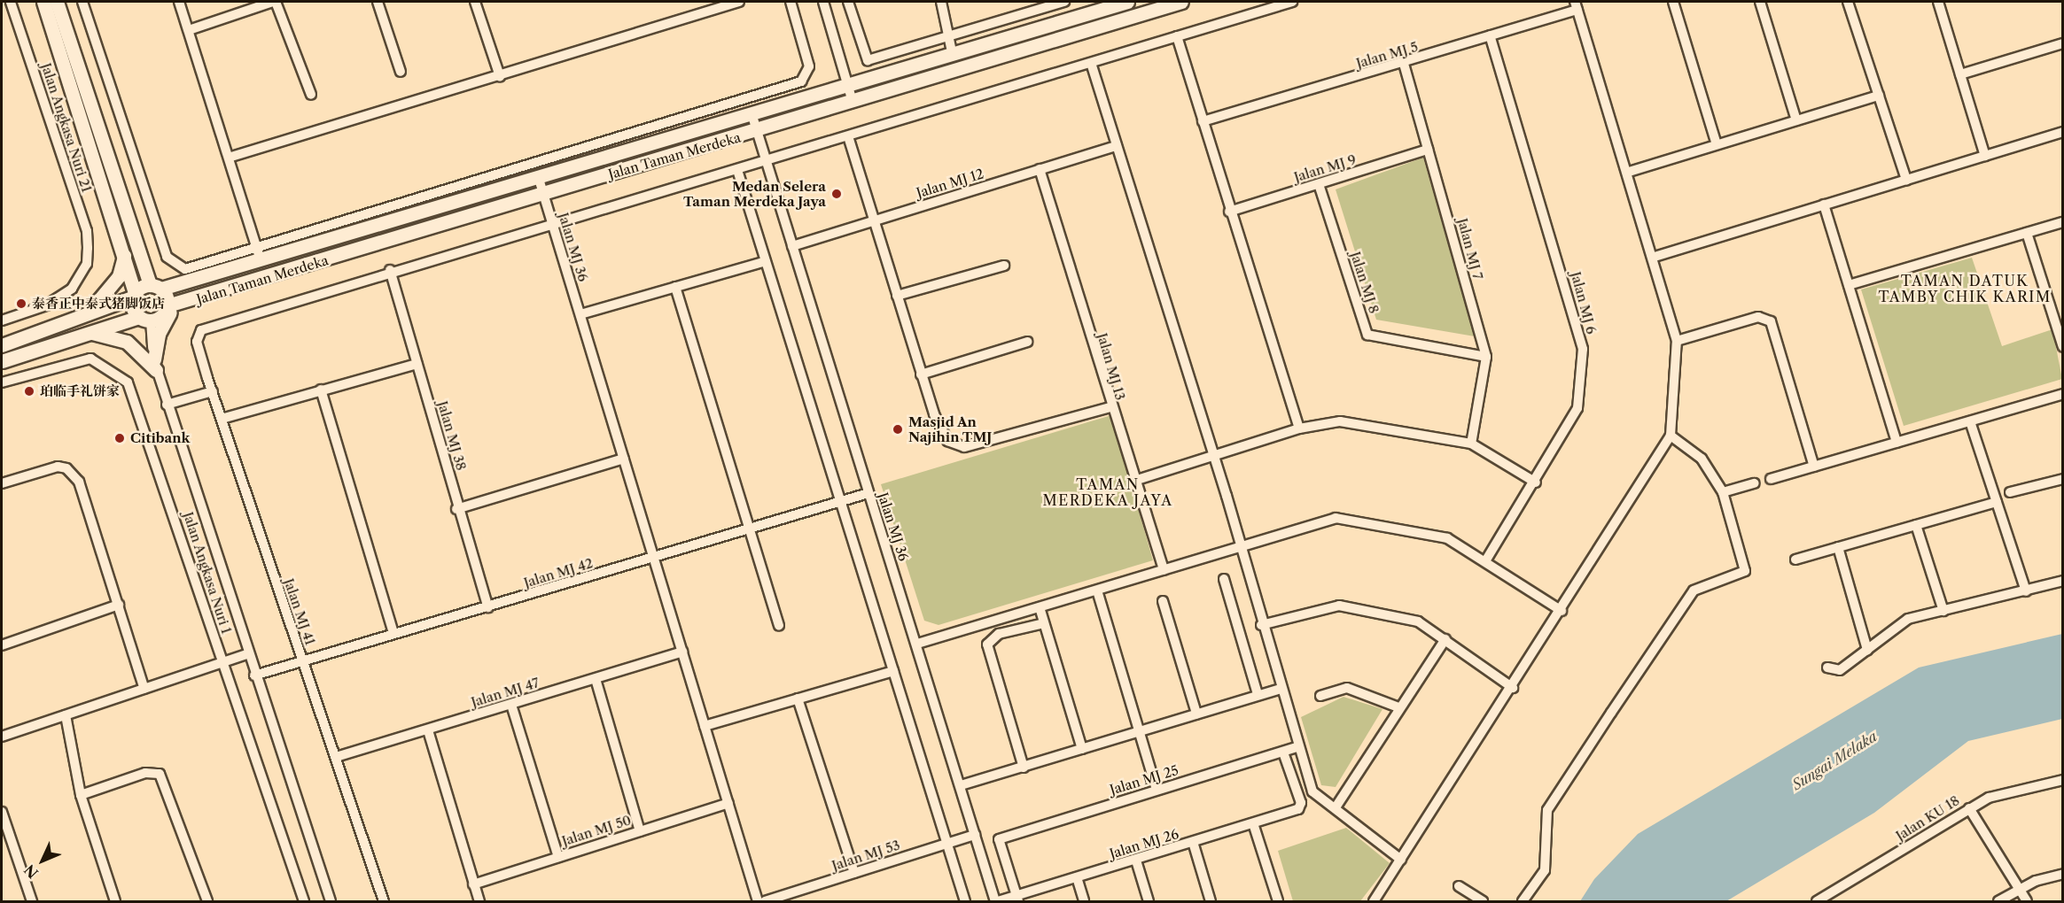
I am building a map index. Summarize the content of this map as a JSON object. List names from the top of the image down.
{
  "streets": {
    "main road": ["Jalan Taman Merdeka"],
    "street": [
      "Jalan MJ 5",
      "Jalan Angkasa Nuri 21",
      "Jalan MJ 9",
      "Jalan MJ 12",
      "Jalan MJ 36",
      "Jalan MJ 7",
      "Jalan MJ 8",
      "Jalan MJ 6",
      "Jalan MJ 13",
      "Jalan MJ 38",
      "Jalan Angkasa Nuri 1",
      "Jalan MJ 42",
      "Jalan MJ 41",
      "Jalan MJ 47",
      "Jalan MJ 25",
      "Jalan KU 18",
      "Jalan MJ 50",
      "Jalan MJ 26",
      "Jalan MJ 53"
    ]
  },
  "crossings": [
    ["Jalan MJ 5", "Jalan MJ 7"],
    ["Jalan MJ 5", "Jalan MJ 6"],
    ["Jalan Taman Merdeka", "Jalan MJ 36"],
    ["Jalan MJ 9", "Jalan MJ 7"],
    ["Jalan MJ 9", "Jalan MJ 8"],
    ["Jalan MJ 12", "Jalan MJ 36"],
    ["Jalan MJ 12", "Jalan MJ 13"],
    ["Jalan MJ 36", "Jalan MJ 42"],
    ["Jalan MJ 36", "Jalan MJ 47"],
    ["Jalan MJ 36", "Jalan MJ 50"],
    ["Jalan MJ 36", "Jalan MJ 26"],
    ["Jalan MJ 36", "Jalan MJ 53"],
    ["Jalan MJ 7", "Jalan MJ 8"],
    ["Jalan MJ 38", "Jalan MJ 42"],
    ["Jalan MJ 38", "Jalan MJ 41"],
    ["Jalan MJ 42", "Jalan MJ 41"],
    ["Jalan MJ 41", "Jalan MJ 47"],
    ["Jalan MJ 25", "Jalan MJ 26"]
  ],
  "districts": ["TAMAN DATUK TAMBY CHIK KARIM", "TAMAN MERDEKA JAYA"],
  "water": ["Sungai Melaka"],
  "places": [
    "Medan Selera Taman Merdeka Jaya",
    "泰香正中泰式猪脚饭店",
    "珀临手礼饼家",
    "Masjid An Najihin TMJ",
    "Citibank"
  ],
  "north": "bottom left"
}
